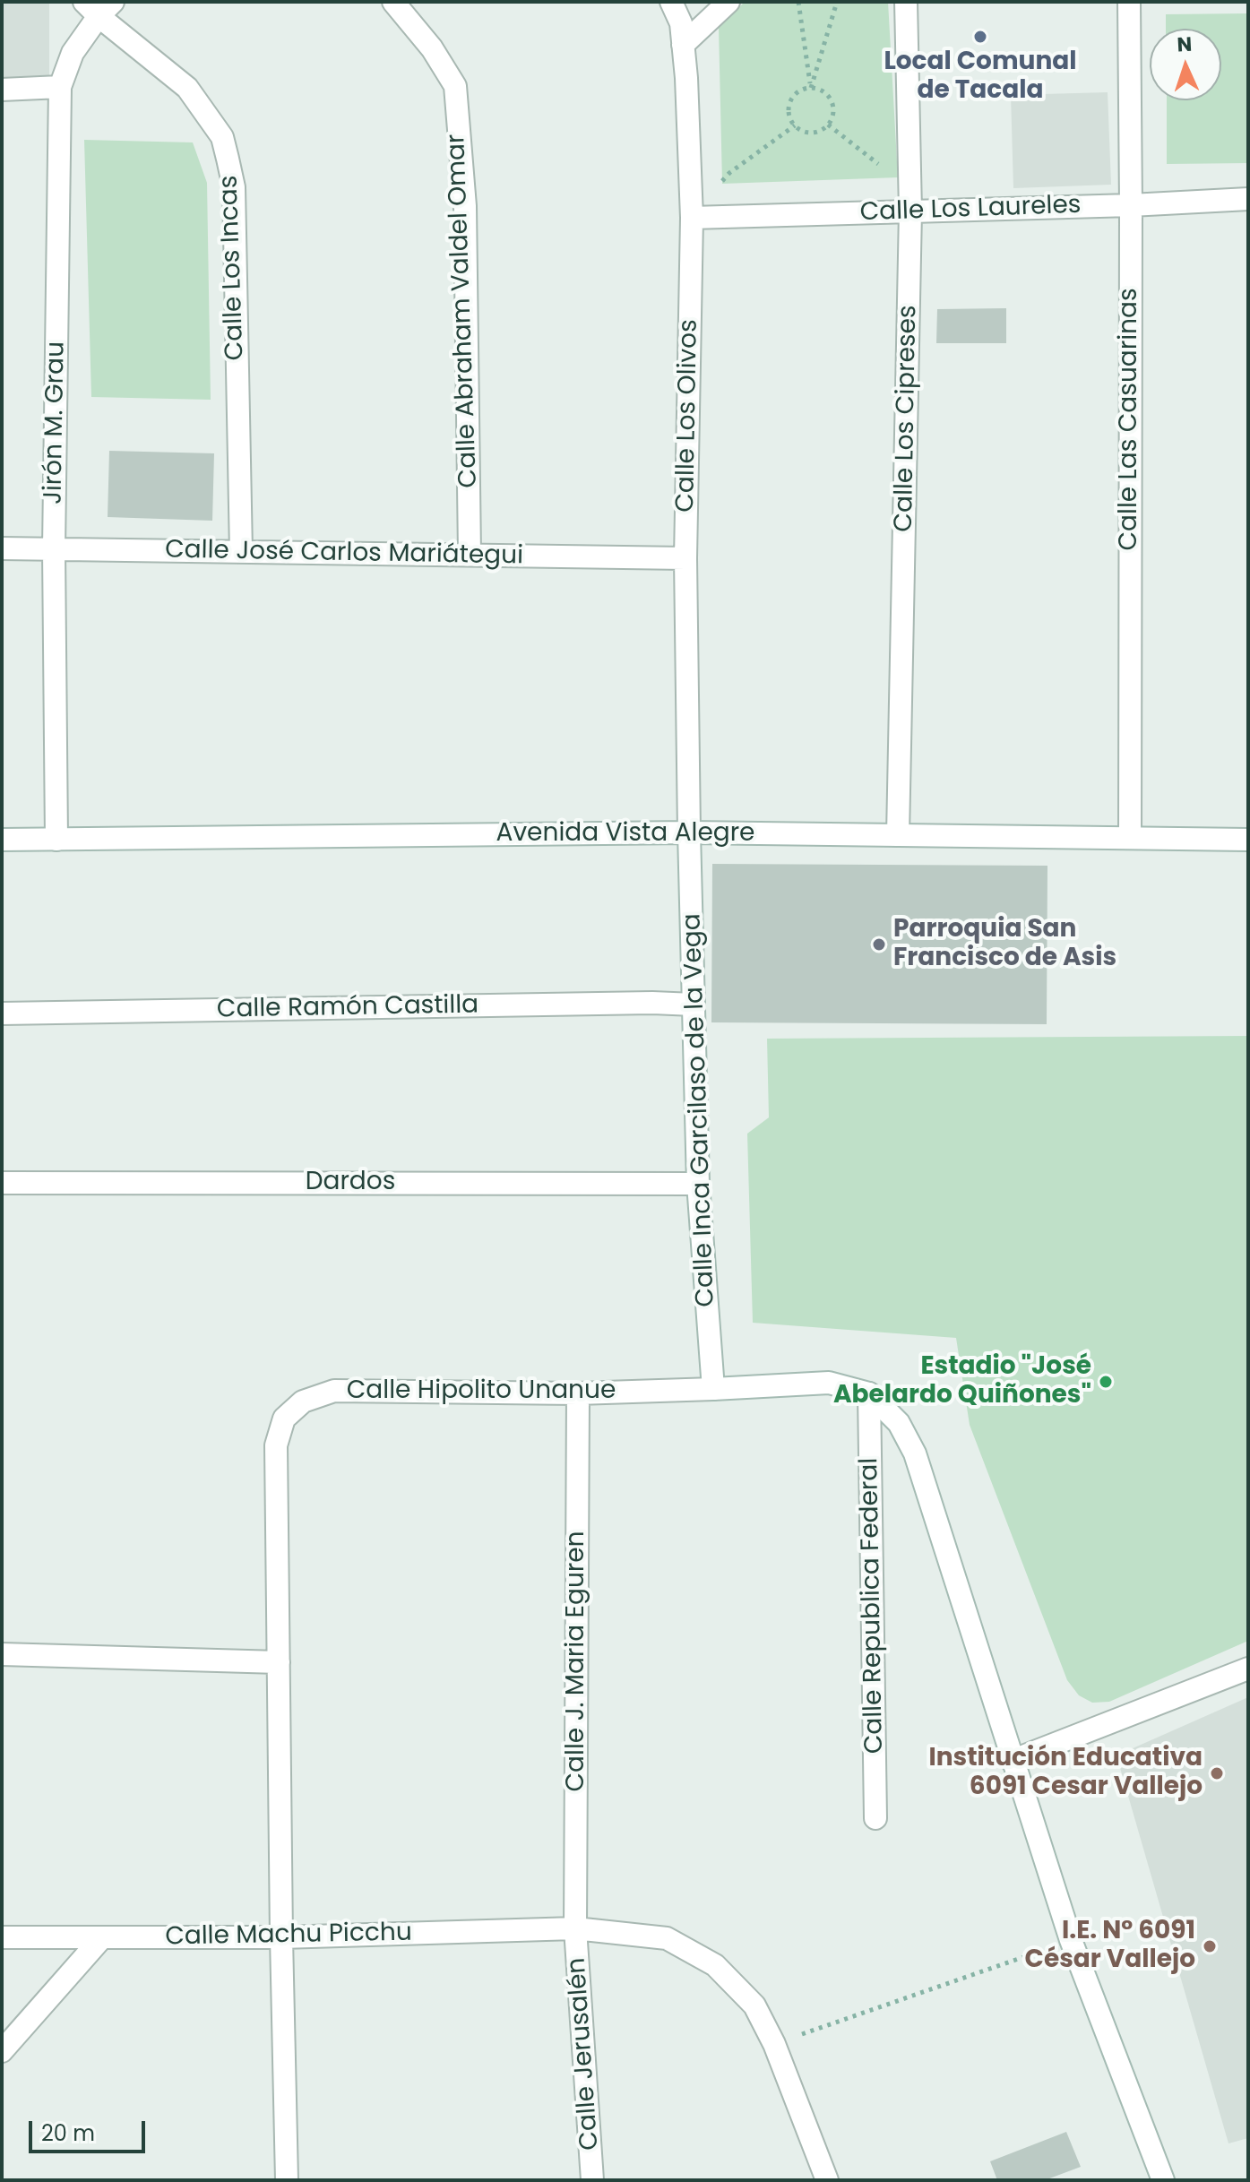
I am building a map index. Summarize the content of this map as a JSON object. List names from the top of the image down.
{
  "streets": {
    "street": [
      "Calle Los Laureles",
      "Calle Los Incas",
      "Calle Abraham Valdel Omar",
      "Calle Los Olivos",
      "Calle Los Cipreses",
      "Calle Las Casuarinas",
      "Jirón M. Grau",
      "Calle José Carlos Mariátegui",
      "Avenida Vista Alegre",
      "Calle Ramón Castilla",
      "Calle Inca Garcilaso de la Vega",
      "Dardos",
      "Calle Hipolito Unanue",
      "Calle Republica Federal",
      "Calle J. Maria Eguren",
      "Calle Machu Picchu",
      "Calle Jerusalén"
    ]
  },
  "crossings": [
    ["Calle Los Laureles", "Calle Los Olivos"],
    ["Calle Los Laureles", "Calle Los Cipreses"],
    ["Calle Los Laureles", "Calle Las Casuarinas"],
    ["Calle Los Incas", "Jirón M. Grau"],
    ["Calle Los Incas", "Calle José Carlos Mariátegui"],
    ["Calle Abraham Valdel Omar", "Calle José Carlos Mariátegui"],
    ["Calle Los Olivos", "Calle José Carlos Mariátegui"],
    ["Calle Los Olivos", "Avenida Vista Alegre"],
    ["Calle Los Olivos", "Calle Inca Garcilaso de la Vega"],
    ["Calle Los Cipreses", "Avenida Vista Alegre"],
    ["Calle Las Casuarinas", "Avenida Vista Alegre"],
    ["Jirón M. Grau", "Calle José Carlos Mariátegui"],
    ["Jirón M. Grau", "Avenida Vista Alegre"],
    ["Avenida Vista Alegre", "Calle Inca Garcilaso de la Vega"],
    ["Calle Ramón Castilla", "Calle Inca Garcilaso de la Vega"],
    ["Calle Inca Garcilaso de la Vega", "Dardos"],
    ["Calle Inca Garcilaso de la Vega", "Calle Hipolito Unanue"],
    ["Calle Hipolito Unanue", "Calle Republica Federal"],
    ["Calle Hipolito Unanue", "Calle J. Maria Eguren"],
    ["Calle J. Maria Eguren", "Calle Machu Picchu"],
    ["Calle J. Maria Eguren", "Calle Jerusalén"],
    ["Calle Machu Picchu", "Calle Jerusalén"]
  ],
  "places": [
    "Local Comunal de Tacala",
    "Parroquia San Francisco de Asis",
    "Estadio \"José Abelardo Quiñones\"",
    "Institución Educativa 6091 Cesar Vallejo",
    "I.E. N° 6091 César Vallejo"
  ],
  "scale_bar": "20 m",
  "north": "top"
}
